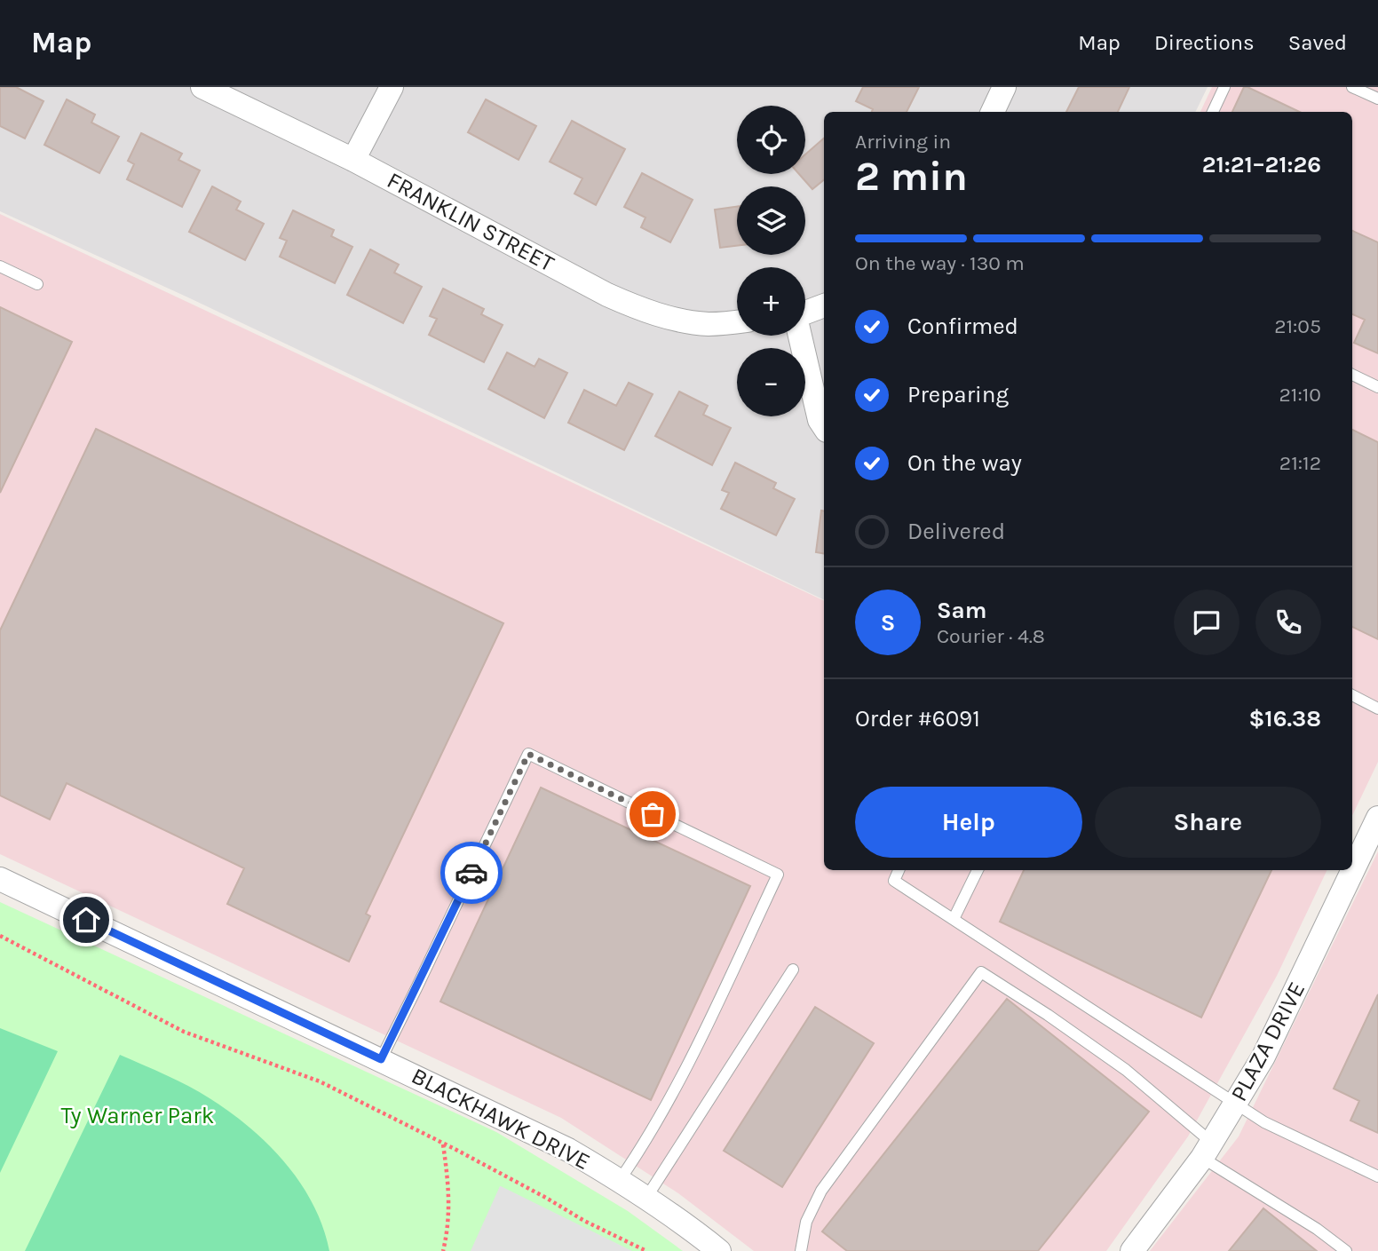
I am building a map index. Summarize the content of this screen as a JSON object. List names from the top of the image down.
{
  "streets": {
    "street": ["FRANKLIN STREET", "PLAZA DRIVE", "BLACKHAWK DRIVE"]
  },
  "parks": ["Ty Warner Park"],
  "page": {
    "header": "Map",
    "nav": ["Map", "Directions", "Saved"],
    "map_buttons": ["+", "−"],
    "heading": ["2 min", "Arriving in", "21:21–21:26"],
    "panel": [
      "Sam",
      "Courier · 4.8",
      "Order #6091",
      "$16.38"
    ],
    "bar": "On the way · 130 m",
    "list": [
      ["Confirmed", "21:05"],
      ["Preparing", "21:10"],
      ["On the way", "21:12"],
      "Delivered"
    ],
    "round": "S",
    "buttons": ["Help", "Share"]
  }
}
